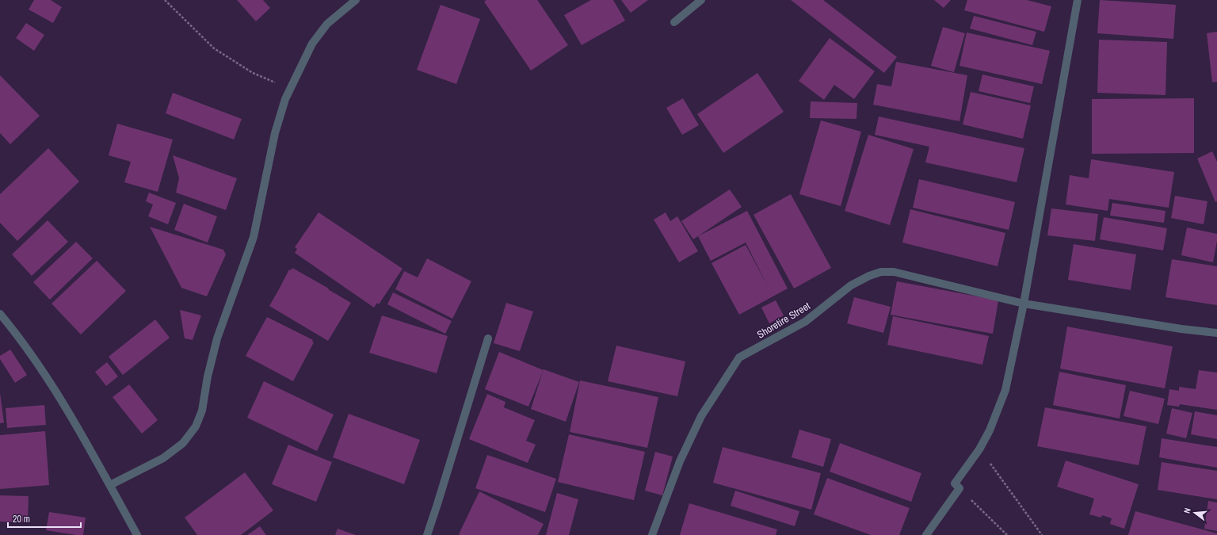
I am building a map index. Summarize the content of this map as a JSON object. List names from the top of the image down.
{
  "streets": {
    "street": ["Shoretire Street"]
  },
  "scale_bar": "20 m",
  "north": "left"
}
